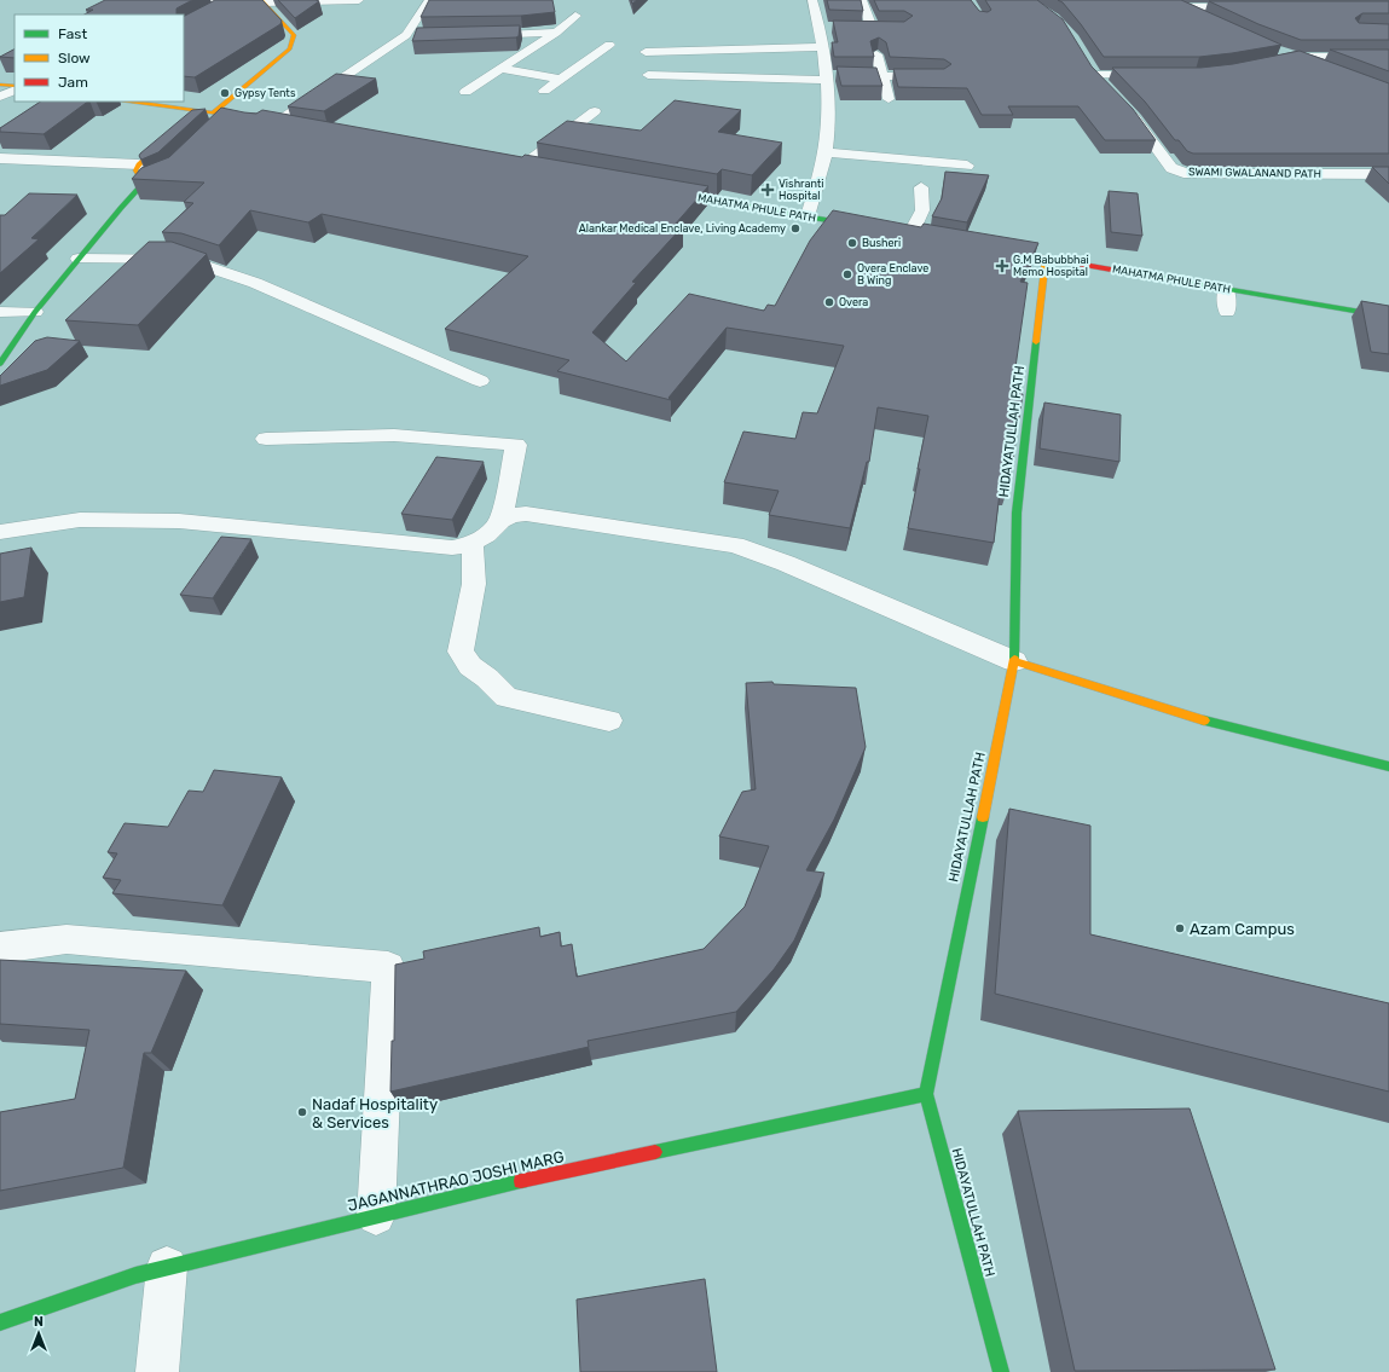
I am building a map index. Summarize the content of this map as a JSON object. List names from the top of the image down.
{
  "streets": {
    "street": [
      "SWAMI GWALANAND PATH",
      "MAHATMA PHULE PATH",
      "HIDAYATULLAH PATH",
      "JAGANNATHRAO JOSHI MARG"
    ]
  },
  "crossings": [
    ["MAHATMA PHULE PATH", "HIDAYATULLAH PATH"],
    ["HIDAYATULLAH PATH", "JAGANNATHRAO JOSHI MARG"]
  ],
  "places": {
    "other": [
      "Gypsy Tents",
      "Alankar Medical Enclave, Living Academy",
      "Busheri",
      "Overa Enclave B Wing",
      "Overa",
      "Azam Campus",
      "Nadaf Hospitality & Services"
    ],
    "health": ["Vishranti Hospital", "G.M Babubbhai Memo Hospital"]
  },
  "legend": ["Fast", "Slow", "Jam"],
  "north": "top"
}
